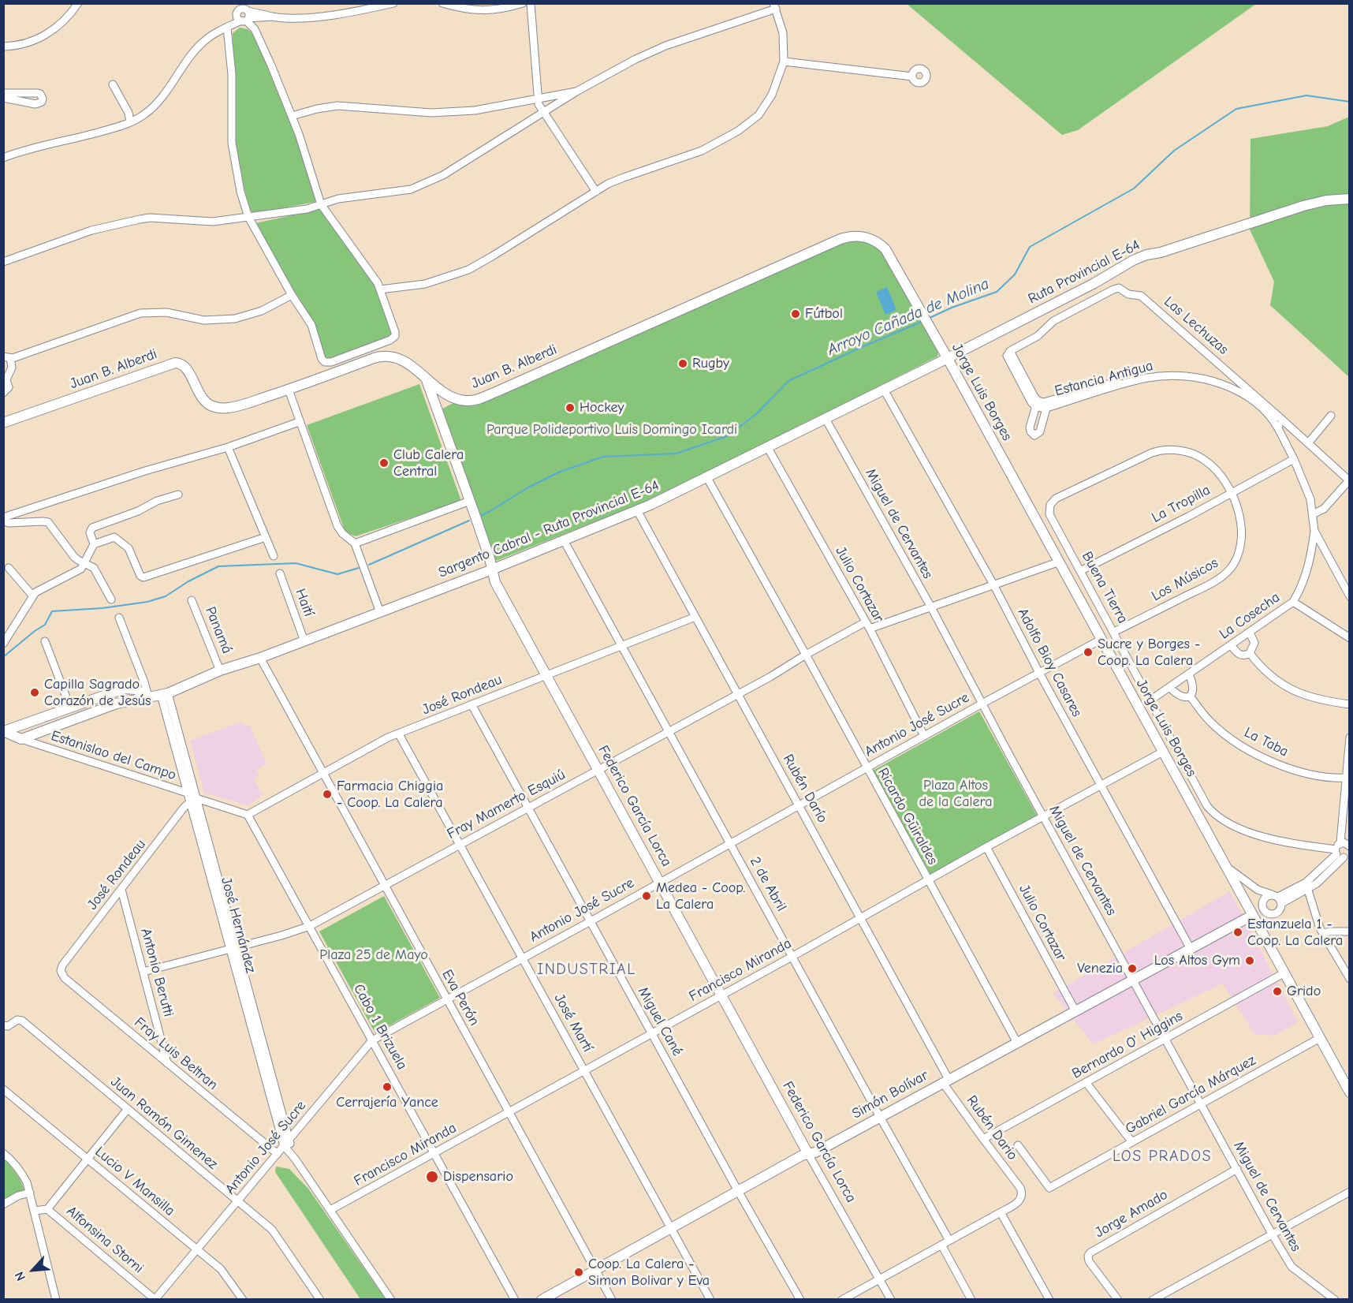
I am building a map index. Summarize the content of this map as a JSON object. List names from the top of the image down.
{
  "streets": {
    "street": [
      "Ruta Provincial E-64",
      "Las Lechuzas",
      "Juan B. Alberdi",
      "Estancia Antigua",
      "Jorge Luis Borges",
      "La Tropilla",
      "Miguel de Cervantes",
      "Sargento Cabral - Ruta Provincial E-64",
      "Los Músicos",
      "Julio Cortazar",
      "Buena Tierra",
      "Haití",
      "La Cosecha",
      "Panamá",
      "Adolfo Bioy Casares",
      "José Rondeau",
      "Antonio José Sucre",
      "La Taba",
      "Estanislao del Campo",
      "Rubén Darío",
      "Fray Mamerto Esquiú",
      "Federico García Lorca",
      "Ricardo Güiraldes",
      "2 de Abril",
      "José Hernández",
      "Francisco Miranda",
      "Antonio Berutti",
      "Eva Perón",
      "Miguel Cané",
      "José Martí",
      "Cabo 1 Brizuela",
      "Bernardo O' Higgins",
      "Fray Luis Beltran",
      "Simón Bolívar",
      "Gabriel García Márquez",
      "Juan Ramón Gimenez",
      "Rubén Dario",
      "Lucio V Mansilla",
      "Jorge Amado",
      "Alfonsina Storni"
    ]
  },
  "crossings": [
    ["Ruta Provincial E-64", "Jorge Luis Borges"],
    ["Ruta Provincial E-64", "Sargento Cabral - Ruta Provincial E-64"],
    ["Las Lechuzas", "Estancia Antigua"],
    ["Juan B. Alberdi", "Jorge Luis Borges"],
    ["Juan B. Alberdi", "Federico García Lorca"],
    ["Estancia Antigua", "La Tropilla"],
    ["Estancia Antigua", "La Cosecha"],
    ["Jorge Luis Borges", "Sargento Cabral - Ruta Provincial E-64"],
    ["Jorge Luis Borges", "Antonio José Sucre"],
    ["Jorge Luis Borges", "Francisco Miranda"],
    ["Jorge Luis Borges", "Bernardo O' Higgins"],
    ["Jorge Luis Borges", "Simón Bolívar"],
    ["Jorge Luis Borges", "Gabriel García Márquez"],
    ["La Tropilla", "Los Músicos"],
    ["La Tropilla", "Buena Tierra"],
    ["Miguel de Cervantes", "Sargento Cabral - Ruta Provincial E-64"],
    ["Miguel de Cervantes", "Antonio José Sucre"],
    ["Miguel de Cervantes", "Francisco Miranda"],
    ["Miguel de Cervantes", "Bernardo O' Higgins"],
    ["Miguel de Cervantes", "Simón Bolívar"],
    ["Miguel de Cervantes", "Gabriel García Márquez"],
    ["Miguel de Cervantes", "Jorge Amado"],
    ["Sargento Cabral - Ruta Provincial E-64", "Julio Cortazar"],
    ["Sargento Cabral - Ruta Provincial E-64", "Haití"],
    ["Sargento Cabral - Ruta Provincial E-64", "Panamá"],
    ["Sargento Cabral - Ruta Provincial E-64", "Adolfo Bioy Casares"],
    ["Sargento Cabral - Ruta Provincial E-64", "Estanislao del Campo"],
    ["Sargento Cabral - Ruta Provincial E-64", "Rubén Darío"],
    ["Sargento Cabral - Ruta Provincial E-64", "Federico García Lorca"],
    ["Sargento Cabral - Ruta Provincial E-64", "Ricardo Güiraldes"],
    ["Sargento Cabral - Ruta Provincial E-64", "2 de Abril"],
    ["Sargento Cabral - Ruta Provincial E-64", "José Hernández"],
    ["Sargento Cabral - Ruta Provincial E-64", "Eva Perón"],
    ["Los Músicos", "Buena Tierra"],
    ["Julio Cortazar", "Antonio José Sucre"],
    ["Julio Cortazar", "Fray Mamerto Esquiú"],
    ["Julio Cortazar", "Francisco Miranda"],
    ["Julio Cortazar", "Simón Bolívar"],
    ["Buena Tierra", "La Cosecha"],
    ["Adolfo Bioy Casares", "Antonio José Sucre"],
    ["Adolfo Bioy Casares", "Francisco Miranda"],
    ["Adolfo Bioy Casares", "Simón Bolívar"],
    ["José Rondeau", "Estanislao del Campo"],
    ["José Rondeau", "Rubén Darío"],
    ["José Rondeau", "Federico García Lorca"],
    ["José Rondeau", "2 de Abril"],
    ["José Rondeau", "José Hernández"],
    ["José Rondeau", "Antonio Berutti"],
    ["José Rondeau", "Eva Perón"],
    ["José Rondeau", "Miguel Cané"],
    ["José Rondeau", "José Martí"],
    ["José Rondeau", "Cabo 1 Brizuela"],
    ["José Rondeau", "Fray Luis Beltran"],
    ["Antonio José Sucre", "Rubén Darío"],
    ["Antonio José Sucre", "Federico García Lorca"],
    ["Antonio José Sucre", "Ricardo Güiraldes"],
    ["Antonio José Sucre", "2 de Abril"],
    ["Antonio José Sucre", "José Hernández"],
    ["Antonio José Sucre", "Eva Perón"],
    ["Antonio José Sucre", "Miguel Cané"],
    ["Antonio José Sucre", "José Martí"],
    ["Antonio José Sucre", "Cabo 1 Brizuela"],
    ["Antonio José Sucre", "Fray Luis Beltran"],
    ["Antonio José Sucre", "Juan Ramón Gimenez"],
    ["Antonio José Sucre", "Lucio V Mansilla"],
    ["Antonio José Sucre", "Alfonsina Storni"],
    ["Estanislao del Campo", "José Hernández"],
    ["Rubén Darío", "Fray Mamerto Esquiú"],
    ["Rubén Darío", "Francisco Miranda"],
    ["Rubén Darío", "Simón Bolívar"],
    ["Rubén Darío", "Rubén Dario"],
    ["Fray Mamerto Esquiú", "Federico García Lorca"],
    ["Fray Mamerto Esquiú", "Ricardo Güiraldes"],
    ["Fray Mamerto Esquiú", "2 de Abril"],
    ["Fray Mamerto Esquiú", "José Hernández"],
    ["Fray Mamerto Esquiú", "Antonio Berutti"],
    ["Fray Mamerto Esquiú", "Eva Perón"],
    ["Fray Mamerto Esquiú", "Miguel Cané"],
    ["Fray Mamerto Esquiú", "José Martí"],
    ["Fray Mamerto Esquiú", "Cabo 1 Brizuela"],
    ["Federico García Lorca", "Francisco Miranda"],
    ["Federico García Lorca", "Simón Bolívar"],
    ["Ricardo Güiraldes", "Francisco Miranda"],
    ["Ricardo Güiraldes", "Simón Bolívar"],
    ["2 de Abril", "Francisco Miranda"],
    ["2 de Abril", "Simón Bolívar"],
    ["José Hernández", "Francisco Miranda"],
    ["Francisco Miranda", "Eva Perón"],
    ["Francisco Miranda", "Miguel Cané"],
    ["Francisco Miranda", "José Martí"],
    ["Francisco Miranda", "Cabo 1 Brizuela"],
    ["Antonio Berutti", "Fray Luis Beltran"],
    ["Eva Perón", "Simón Bolívar"],
    ["Miguel Cané", "Simón Bolívar"],
    ["José Martí", "Simón Bolívar"],
    ["Bernardo O' Higgins", "Rubén Dario"],
    ["Simón Bolívar", "Rubén Dario"]
  ],
  "districts": ["INDUSTRIAL", "LOS PRADOS"],
  "water": ["Arroyo Cañada de Molina"],
  "parks": ["Parque Polideportivo Luis Domingo Icardi", "Plaza Altos de la Calera", "Plaza 25 de Mayo"],
  "places": [
    "Fútbol",
    "Rugby",
    "Hockey",
    "Club Calera Central",
    "Sucre y Borges - Coop. La Calera",
    "Capilla Sagrado Corazón de Jesús",
    "Farmacia Chiggia - Coop. La Calera",
    "Medea - Coop. La Calera",
    "Estanzuela 1 - Coop. La Calera",
    "Los Altos Gym",
    "Venezia",
    "Grido",
    "Cerrajería Yance",
    "Dispensario",
    "Coop. La Calera - Simon Bolivar y Eva"
  ],
  "north": "bottom left"
}
